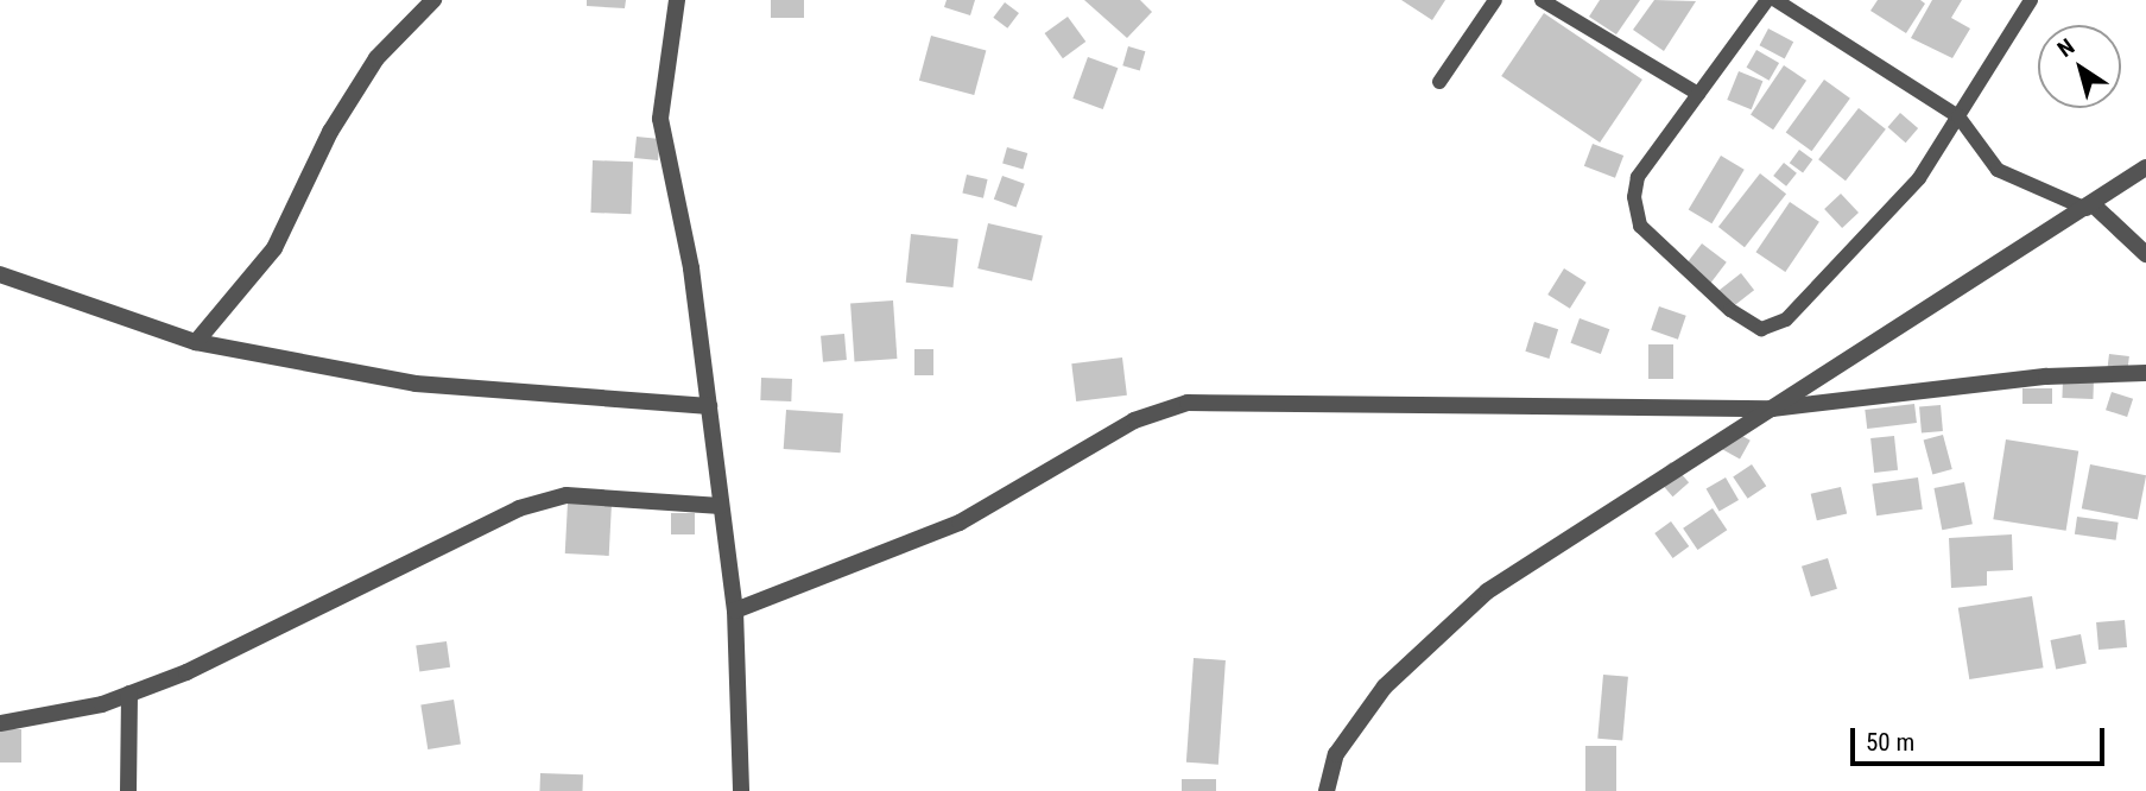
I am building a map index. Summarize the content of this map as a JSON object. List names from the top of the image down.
{
  "scale_bar": "50 m",
  "north": "top left"
}
